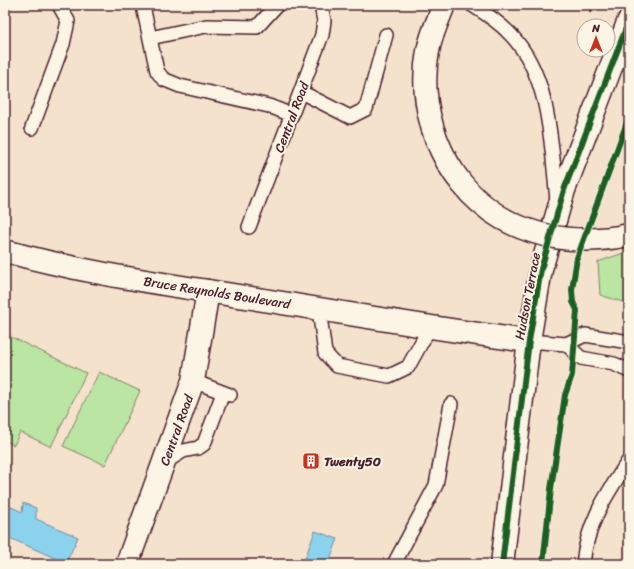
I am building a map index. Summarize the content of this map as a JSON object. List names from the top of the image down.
{
  "streets": {
    "main road": ["Central Road", "Bruce Reynolds Boulevard", "Hudson Terrace"]
  },
  "crossings": [
    ["Central Road", "Bruce Reynolds Boulevard"],
    ["Bruce Reynolds Boulevard", "Hudson Terrace"]
  ],
  "places": {
    "building": ["Twenty50"]
  },
  "north": "top"
}
